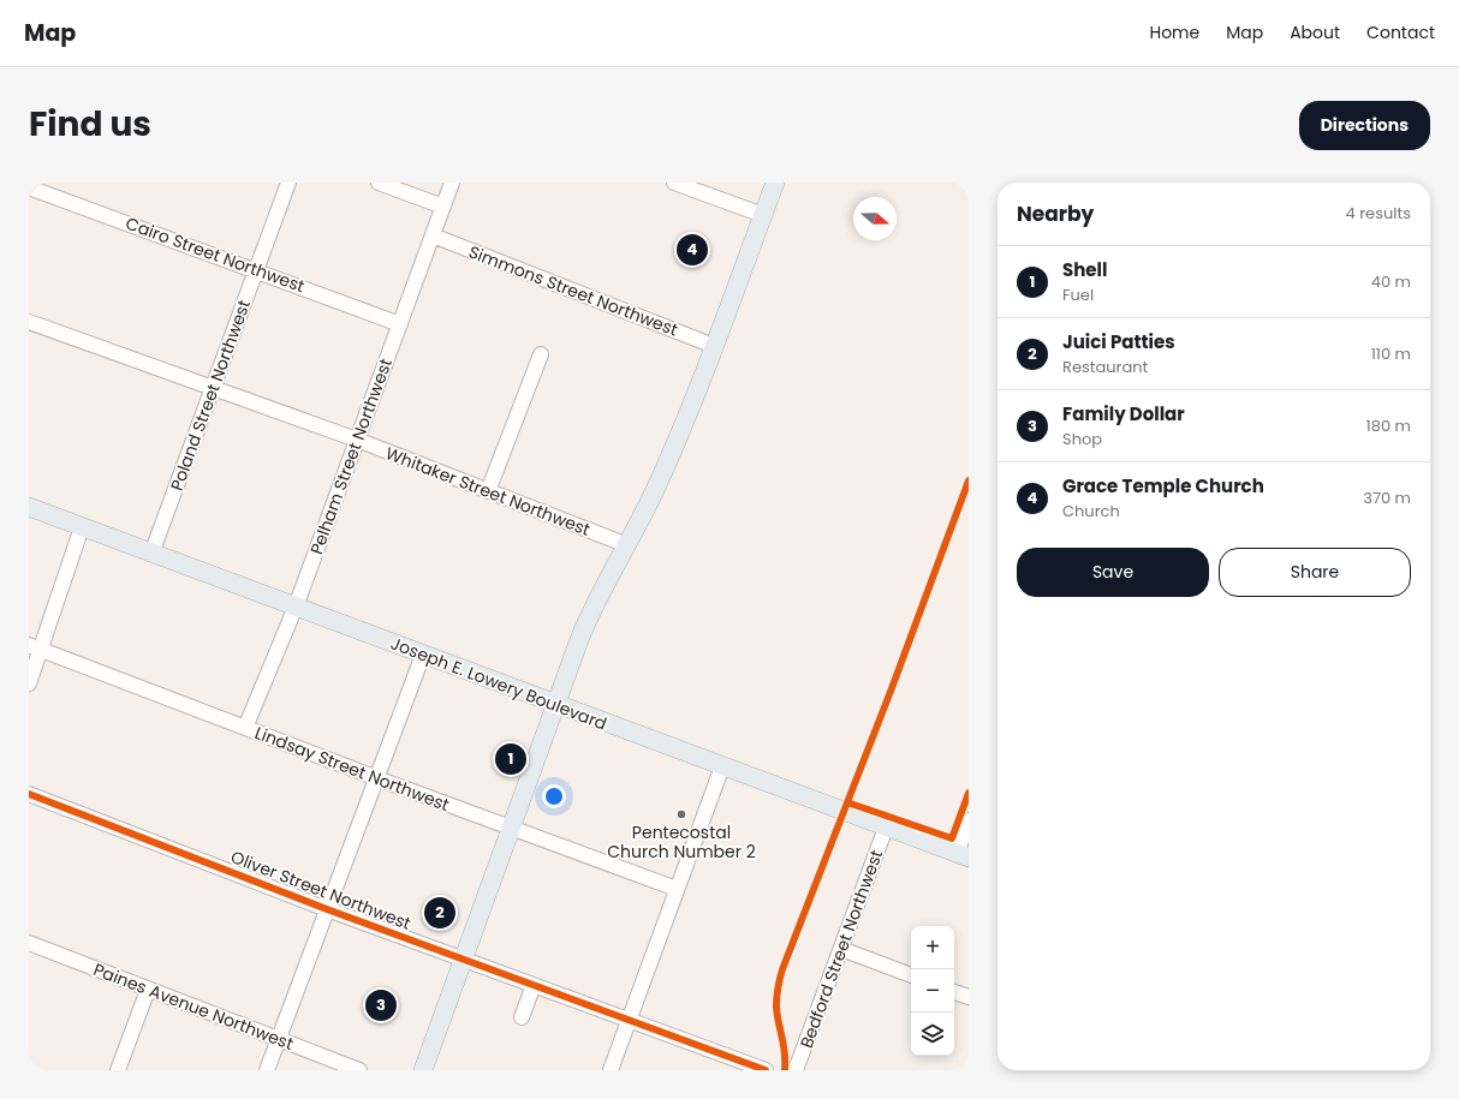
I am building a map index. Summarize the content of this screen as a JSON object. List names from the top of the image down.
{
  "streets": {
    "main road": ["Joseph E. Lowery Boulevard"],
    "street": [
      "Cairo Street Northwest",
      "Simmons Street Northwest",
      "Poland Street Northwest",
      "Pelham Street Northwest",
      "Whitaker Street Northwest",
      "Lindsay Street Northwest",
      "Oliver Street Northwest",
      "Bedford Street Northwest",
      "Paines Avenue Northwest"
    ]
  },
  "crossings": [
    ["Cairo Street Northwest", "Poland Street Northwest"],
    ["Cairo Street Northwest", "Pelham Street Northwest"],
    ["Simmons Street Northwest", "Pelham Street Northwest"],
    ["Poland Street Northwest", "Whitaker Street Northwest"],
    ["Poland Street Northwest", "Joseph E. Lowery Boulevard"],
    ["Pelham Street Northwest", "Whitaker Street Northwest"],
    ["Pelham Street Northwest", "Joseph E. Lowery Boulevard"],
    ["Pelham Street Northwest", "Lindsay Street Northwest"],
    ["Joseph E. Lowery Boulevard", "Bedford Street Northwest"]
  ],
  "places": ["Pentecostal Church Number 2"],
  "north": "right",
  "page": {
    "header": "Map",
    "nav": [
      "Home",
      "Map",
      "About",
      "Contact"
    ],
    "title": "Find us",
    "buttons": [
      "Directions",
      ["Save", "Share"]
    ],
    "heading": ["Nearby", "4 results"],
    "pins": [
      "4",
      "1",
      "2",
      "3"
    ],
    "list": [
      {
        "mark": "1",
        "name": "Shell",
        "note": "Fuel",
        "value": "40 m"
      },
      {
        "mark": "2",
        "name": "Juici Patties",
        "note": "Restaurant",
        "value": "110 m"
      },
      {
        "mark": "3",
        "name": "Family Dollar",
        "note": "Shop",
        "value": "180 m"
      },
      {
        "mark": "4",
        "name": "Grace Temple Church",
        "note": "Church",
        "value": "370 m"
      }
    ],
    "map_buttons": ["+", "−"]
  }
}
